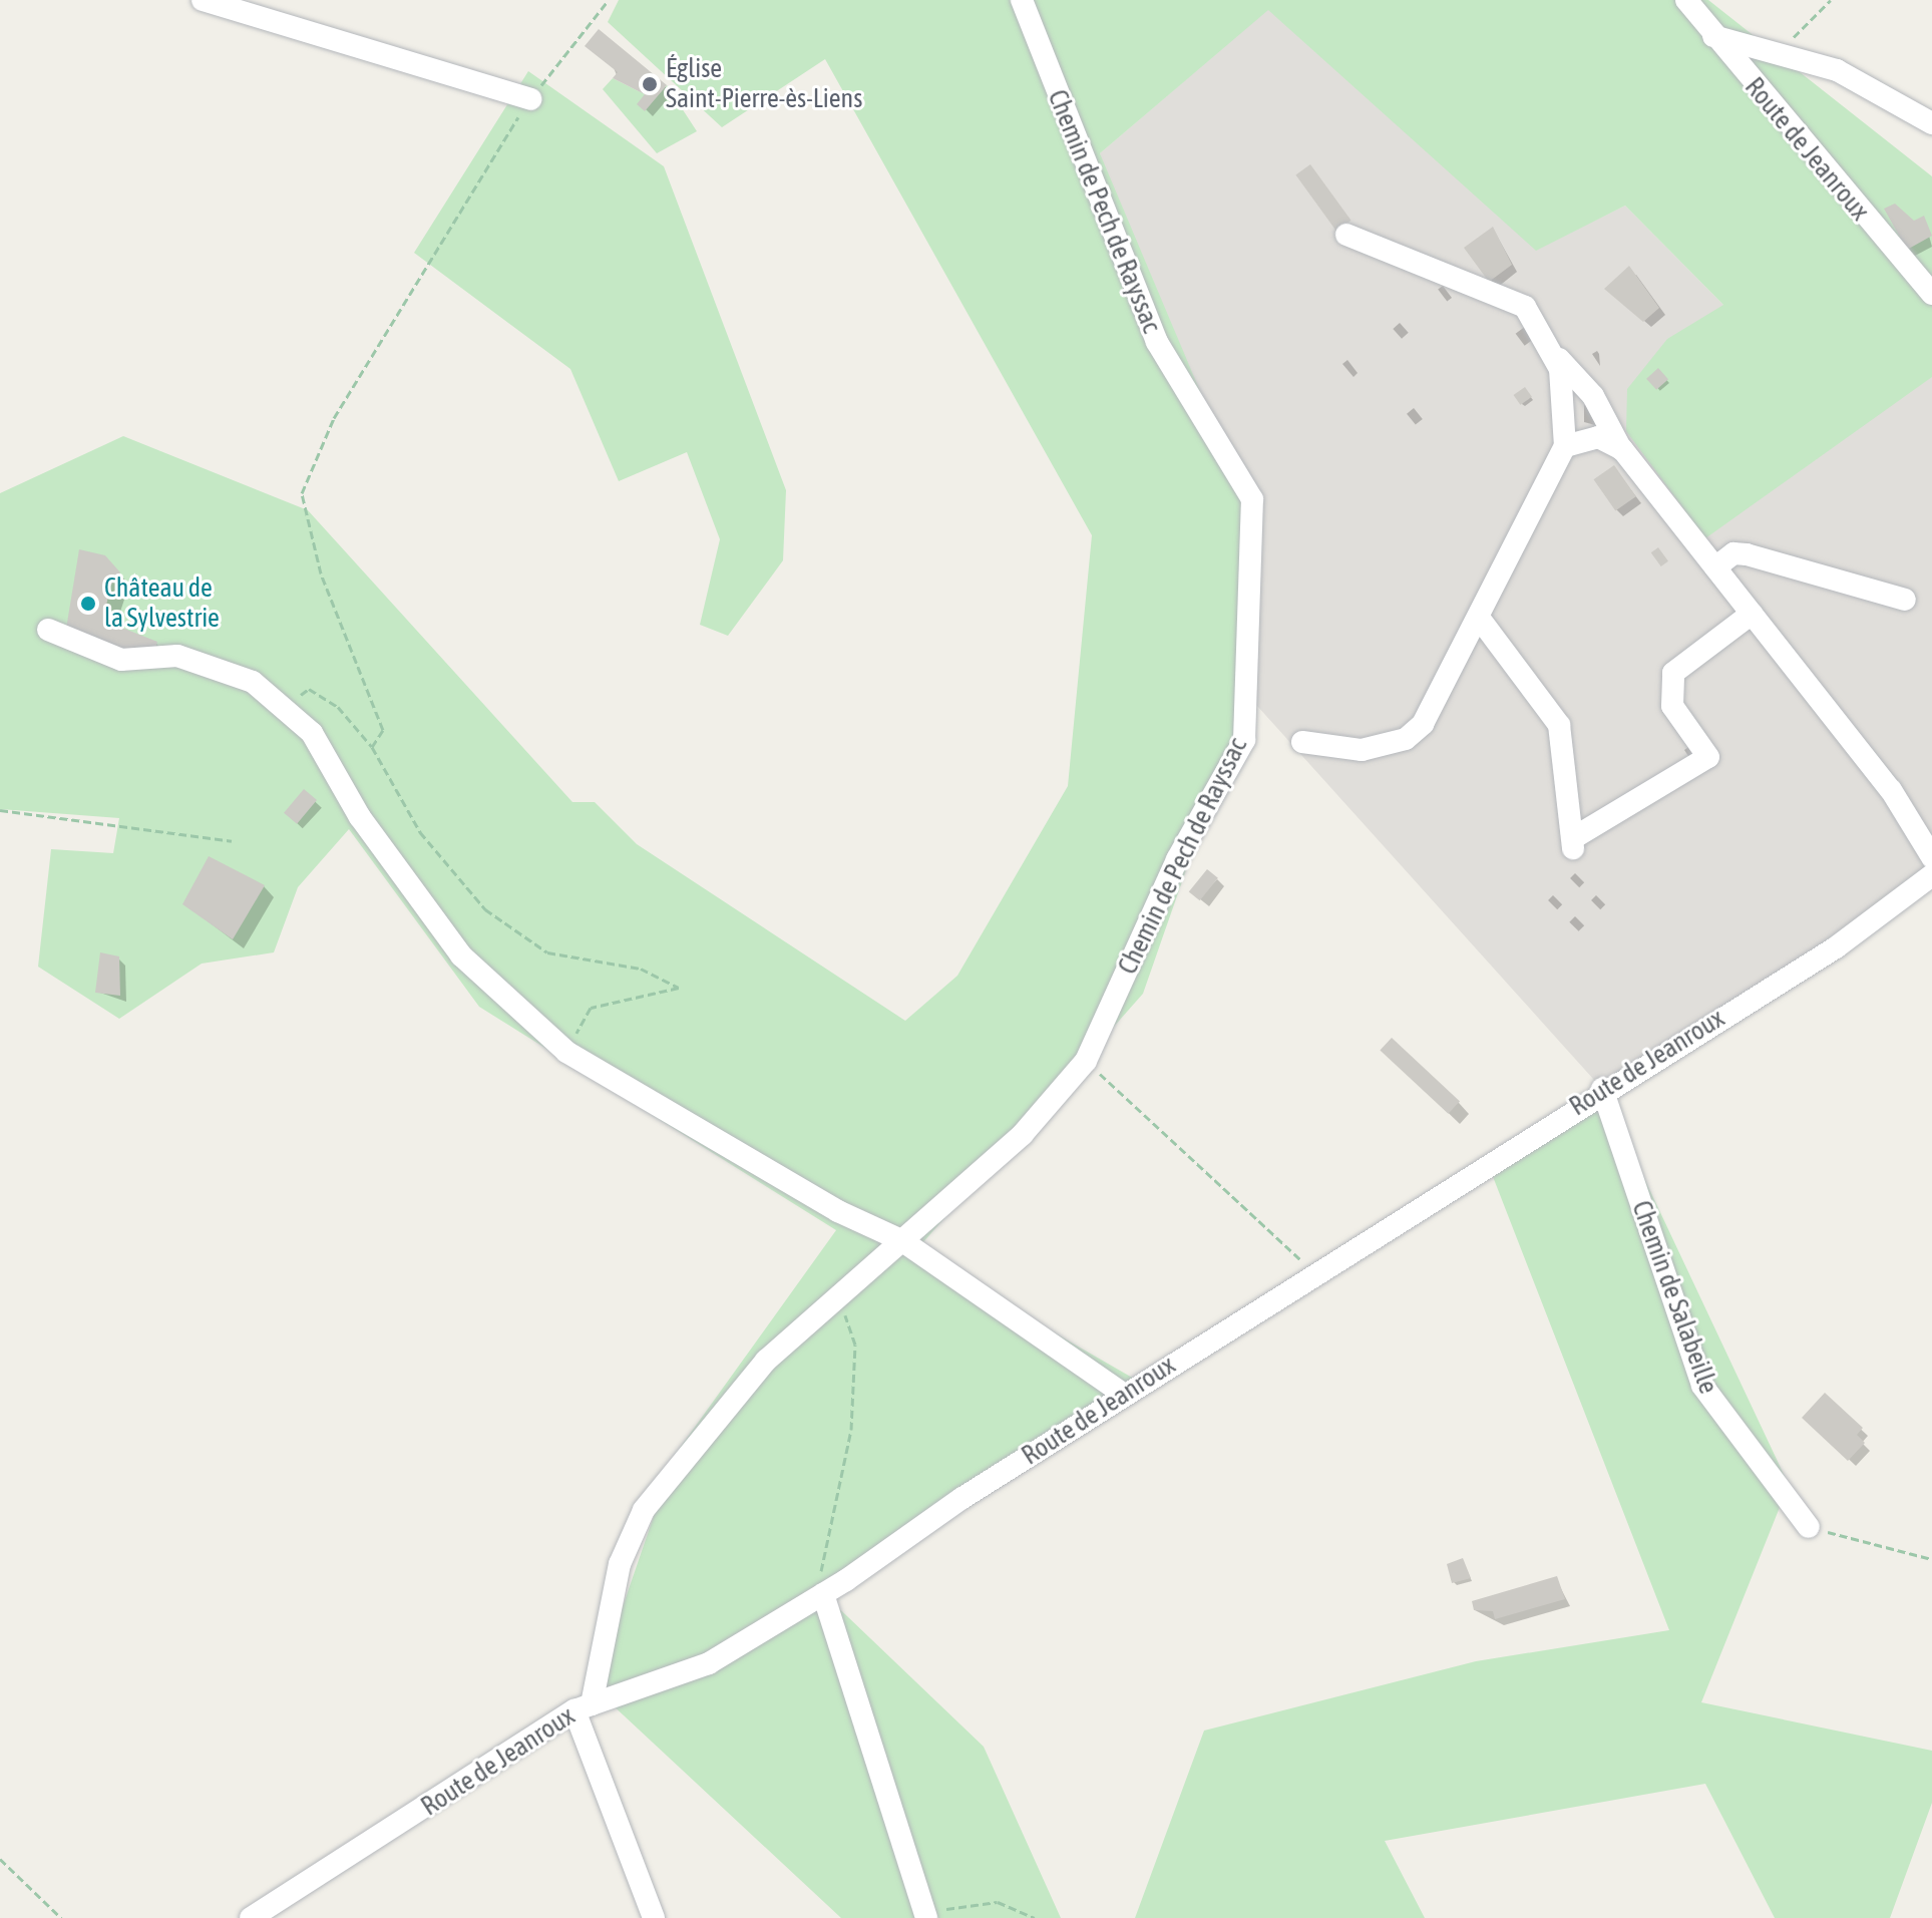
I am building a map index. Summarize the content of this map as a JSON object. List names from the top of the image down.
{
  "streets": {
    "street": ["Route de Jeanroux", "Chemin de Pech de Rayssac", "Chemin de Salabeille"]
  },
  "crossings": [
    ["Route de Jeanroux", "Chemin de Pech de Rayssac"],
    ["Route de Jeanroux", "Chemin de Salabeille"]
  ],
  "places": ["Église Saint-Pierre-ès-Liens", "Château de la Sylvestrie"]
}
